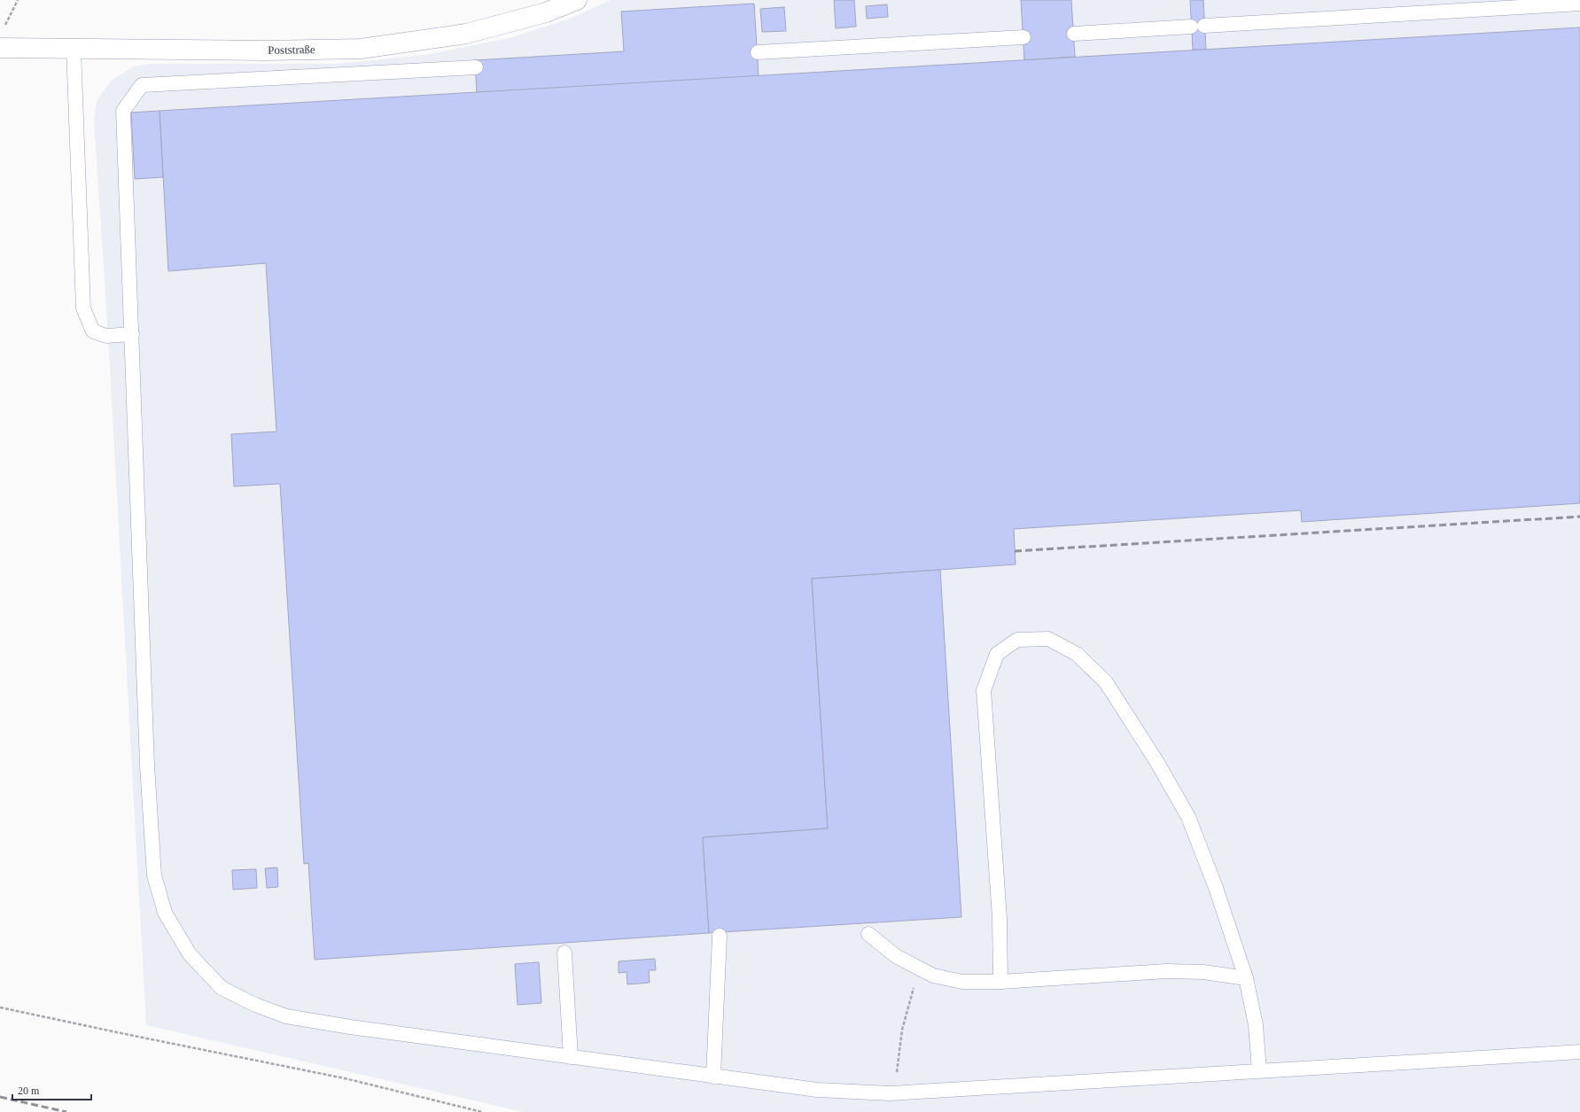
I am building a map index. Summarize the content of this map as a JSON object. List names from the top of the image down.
{
  "streets": {
    "street": ["Poststraße"]
  },
  "scale_bar": "20 m"
}
